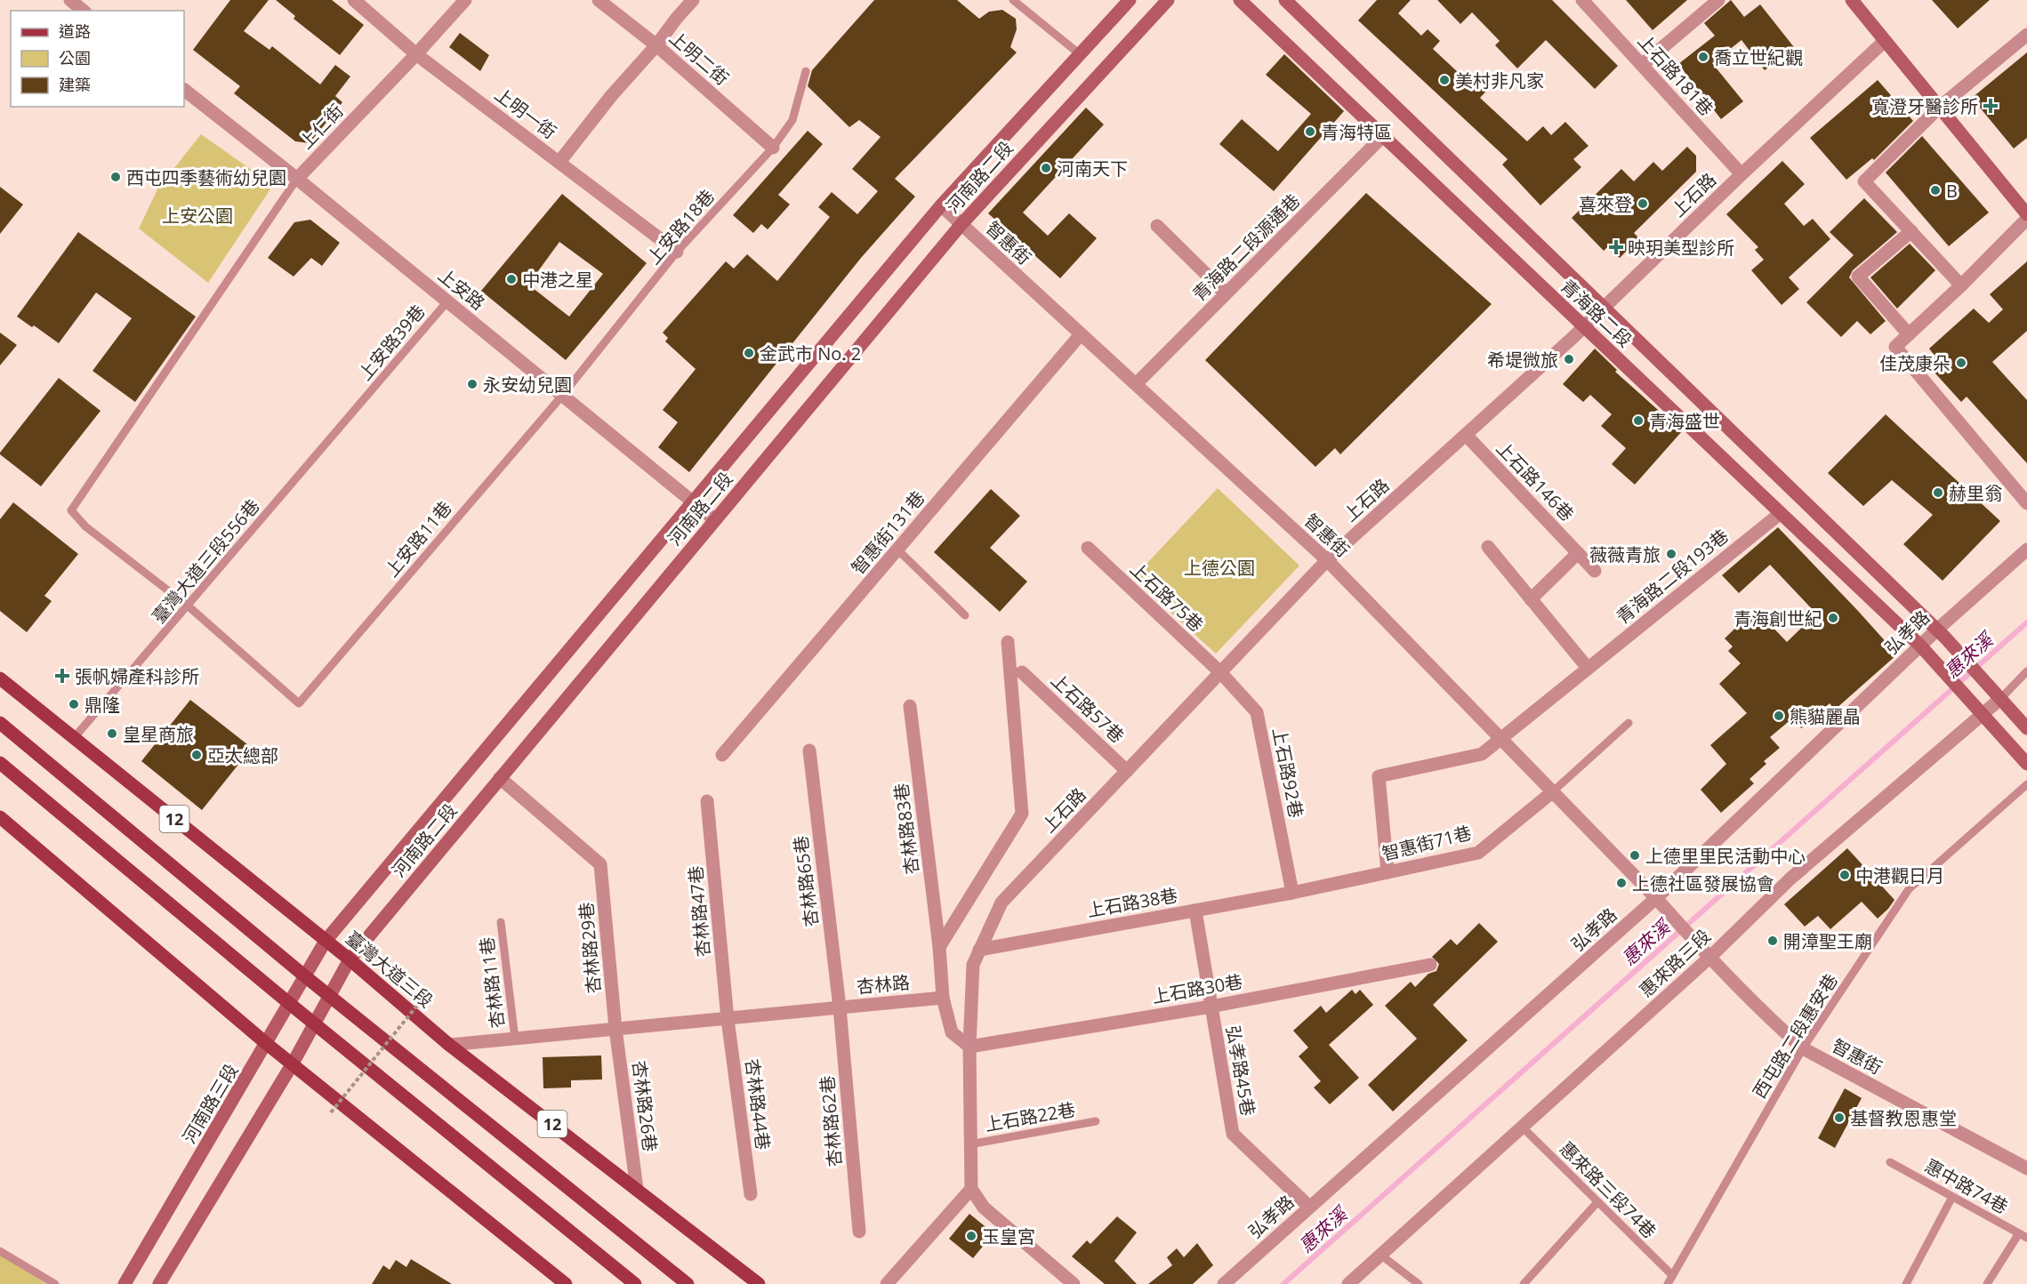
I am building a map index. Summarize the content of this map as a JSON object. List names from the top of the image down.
{
  "streets": {
    "main road": ["12", "臺灣大道三段"],
    "street": [
      "上明二街",
      "上石路181巷",
      "上明一街",
      "上仁街",
      "河南路二段",
      "上石路",
      "智惠街",
      "青海路二段源通巷",
      "上安路",
      "青海路二段",
      "上石路146巷",
      "智惠街131巷",
      "青海路二段193巷",
      "上石路75巷",
      "弘孝路",
      "上石路57巷",
      "上石路92巷",
      "杏林路83巷",
      "智惠街71巷",
      "杏林路65巷",
      "上石路38巷",
      "杏林路47巷",
      "杏林路29巷",
      "惠來路三段",
      "杏林路",
      "上石路30巷",
      "弘孝路45巷",
      "河南路三段",
      "杏林路44巷",
      "杏林路26巷",
      "杏林路62巷"
    ],
    "lane": [
      "上安路18巷",
      "上安路39巷",
      "上安路11巷",
      "臺灣大道三段556巷",
      "杏林路11巷",
      "西屯路二段惠安巷",
      "上石路22巷",
      "惠中路74巷",
      "惠來路三段74巷"
    ]
  },
  "crossings": [
    ["上明二街", "上安路18巷"],
    ["上石路181巷", "上石路"],
    ["上明一街", "上仁街"],
    ["上明一街", "上安路18巷"],
    ["上仁街", "上安路"],
    ["上仁街", "上安路11巷"],
    ["上仁街", "臺灣大道三段556巷"],
    ["河南路二段", "智惠街"],
    ["河南路二段", "上安路"],
    ["河南路二段", "12"],
    ["河南路二段", "杏林路29巷"],
    ["河南路二段", "臺灣大道三段"],
    ["河南路二段", "河南路三段"],
    ["上石路", "智惠街"],
    ["上石路", "青海路二段"],
    ["上石路", "上石路146巷"],
    ["上石路", "上石路75巷"],
    ["上石路", "上石路57巷"],
    ["上石路", "上石路92巷"],
    ["上石路", "上石路38巷"],
    ["上石路", "上石路30巷"],
    ["上石路", "上石路22巷"],
    ["上安路18巷", "上安路"],
    ["上安路18巷", "上安路11巷"],
    ["智惠街", "青海路二段源通巷"],
    ["智惠街", "智惠街131巷"],
    ["智惠街", "青海路二段193巷"],
    ["智惠街", "弘孝路"],
    ["智惠街", "智惠街71巷"],
    ["智惠街", "惠來路三段"],
    ["智惠街", "西屯路二段惠安巷"],
    ["青海路二段源通巷", "青海路二段"],
    ["上安路", "上安路39巷"],
    ["上安路", "上安路11巷"],
    ["青海路二段", "青海路二段193巷"],
    ["青海路二段", "弘孝路"],
    ["青海路二段", "惠來路三段"],
    ["上安路39巷", "臺灣大道三段556巷"],
    ["上安路11巷", "臺灣大道三段556巷"],
    ["臺灣大道三段556巷", "臺灣大道三段"],
    ["青海路二段193巷", "智惠街71巷"],
    ["上石路75巷", "上石路92巷"],
    ["弘孝路", "弘孝路45巷"],
    ["上石路92巷", "智惠街71巷"],
    ["上石路92巷", "上石路38巷"],
    ["12", "河南路三段"],
    ["智惠街71巷", "上石路38巷"],
    ["杏林路65巷", "杏林路"],
    ["杏林路65巷", "杏林路62巷"],
    ["上石路38巷", "弘孝路45巷"],
    ["杏林路47巷", "杏林路"],
    ["杏林路47巷", "杏林路44巷"],
    ["杏林路29巷", "杏林路"],
    ["杏林路29巷", "杏林路26巷"],
    ["惠來路三段", "惠來路三段74巷"],
    ["臺灣大道三段", "杏林路"],
    ["臺灣大道三段", "河南路三段"],
    ["臺灣大道三段", "杏林路26巷"],
    ["杏林路11巷", "杏林路"],
    ["杏林路", "杏林路44巷"],
    ["杏林路", "杏林路26巷"],
    ["杏林路", "杏林路62巷"],
    ["上石路30巷", "弘孝路45巷"],
    ["西屯路二段惠安巷", "惠來路三段74巷"]
  ],
  "water": ["惠來溪"],
  "parks": ["上安公園", "上德公園"],
  "places": {
    "other": [
      "喬立世紀觀",
      "美村非凡家",
      "青海特區",
      "河南天下",
      "西屯四季藝術幼兒園",
      "B",
      "喜來登",
      "中港之星",
      "金武市 No. 2",
      "希堤微旅",
      "佳茂康朵",
      "永安幼兒園",
      "青海盛世",
      "赫里翁",
      "薇薇青旅",
      "青海創世紀",
      "鼎隆",
      "熊貓麗晶",
      "皇星商旅",
      "亞太總部",
      "上德里里民活動中心",
      "中港觀日月",
      "上德社區發展協會",
      "開漳聖王廟",
      "基督教恩惠堂",
      "玉皇宮"
    ],
    "health": ["寬澄牙醫診所", "映玥美型診所", "張帆婦產科診所"]
  },
  "legend": ["道路", "公園", "建築"]
}
